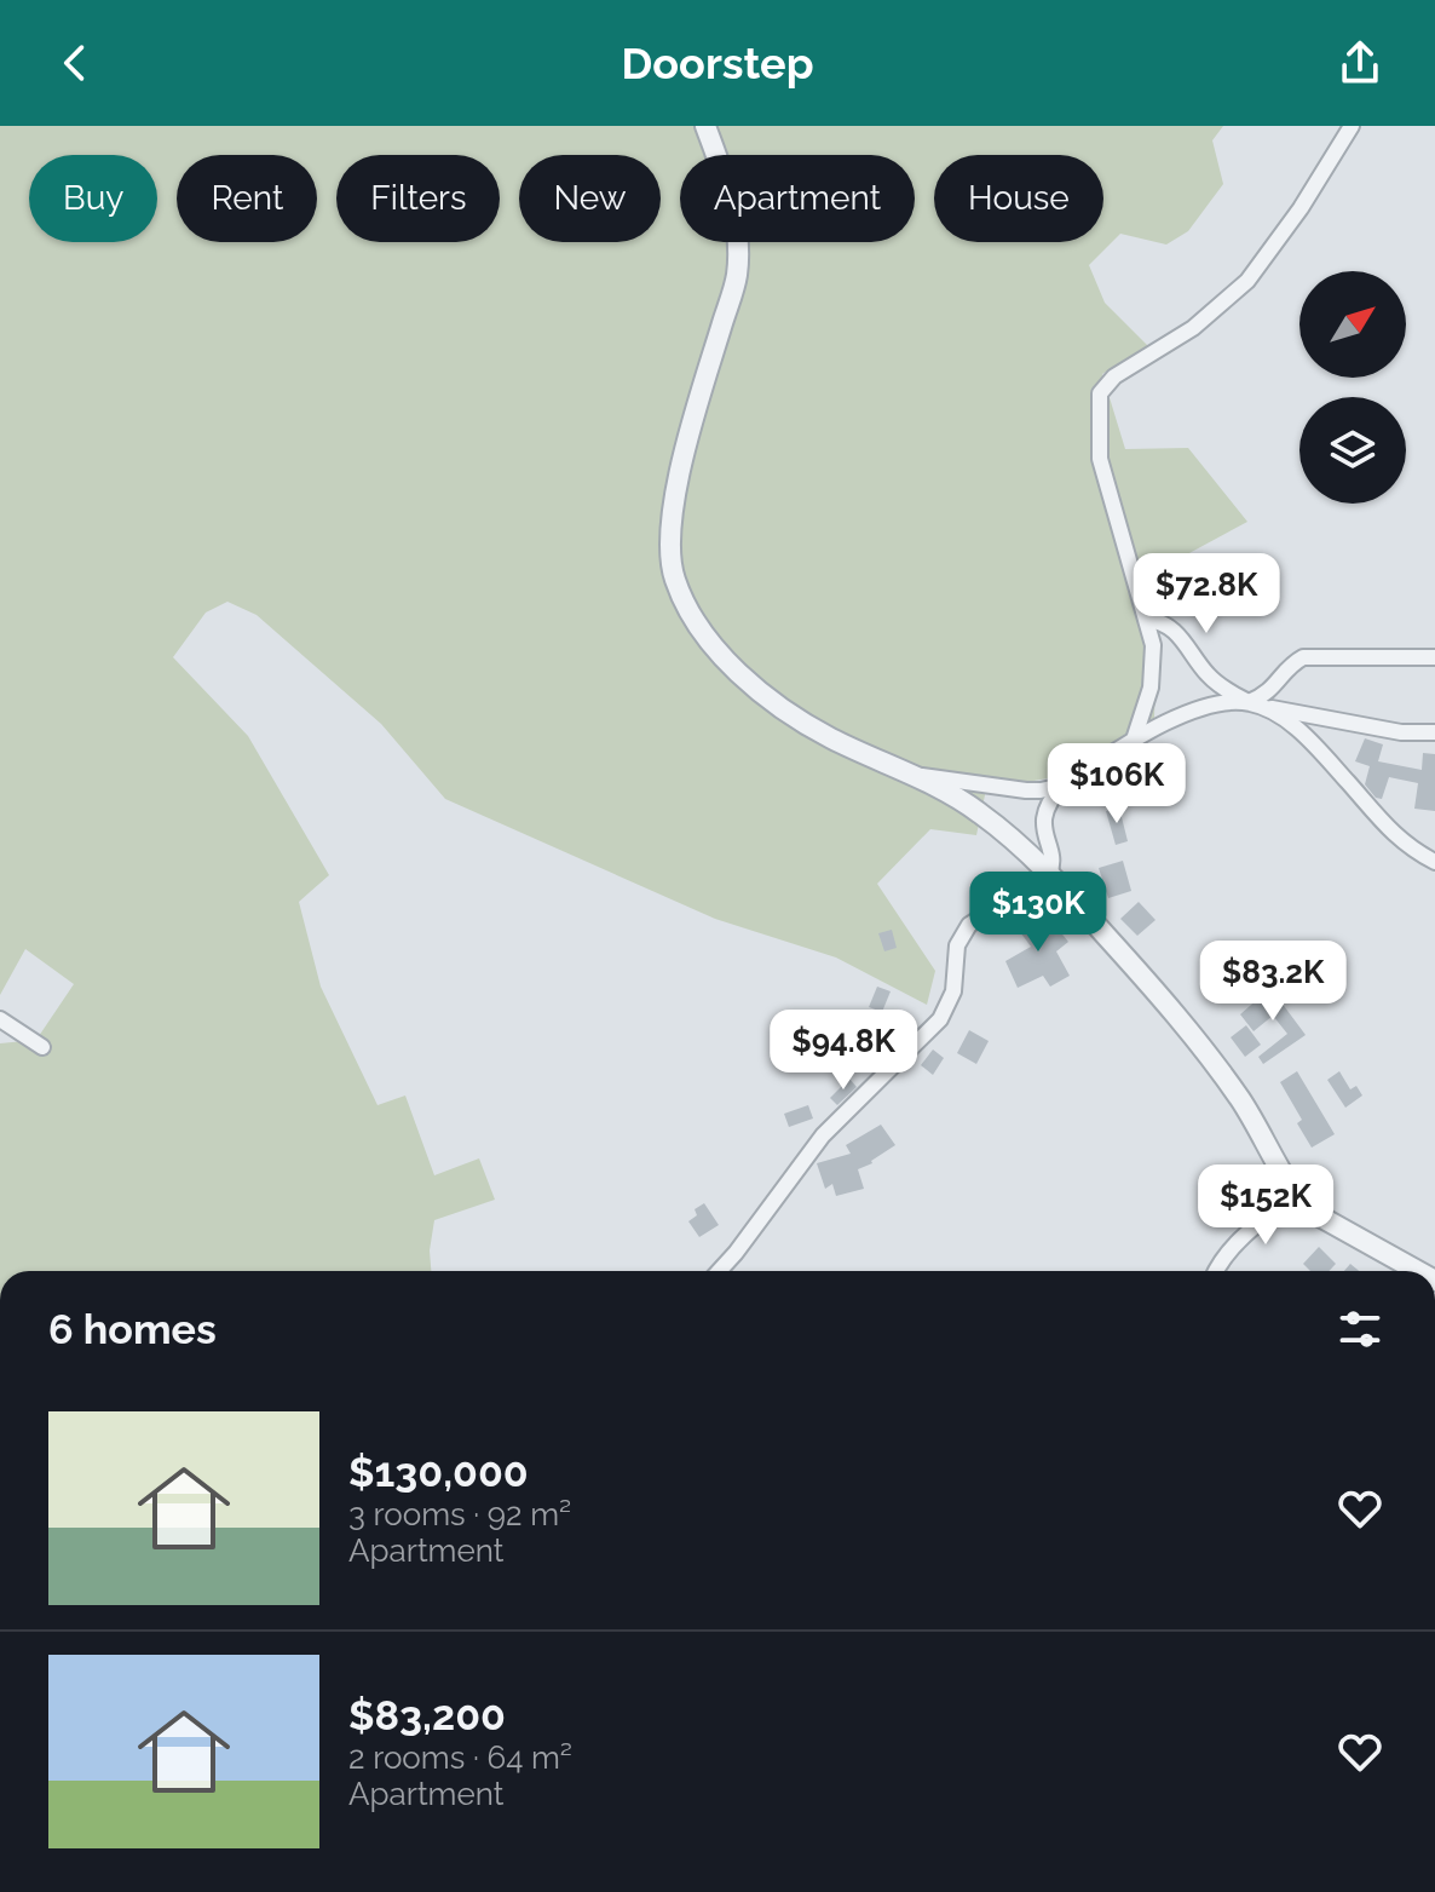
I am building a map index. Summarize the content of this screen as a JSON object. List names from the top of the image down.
{
  "north": "top right",
  "page": {
    "header": "Doorstep",
    "chip": [
      "Buy",
      "Rent",
      "Filters",
      "New",
      "Apartment",
      "House"
    ],
    "price": [
      "$72.8K",
      "$106K",
      "$130K",
      "$83.2K",
      "$94.8K",
      "$152K"
    ],
    "heading": "6 homes",
    "list": [
      {
        "name": "$130,000",
        "note": "3 rooms · 92 m² · Apartment"
      },
      {
        "name": "$83,200",
        "note": "2 rooms · 64 m² · Apartment"
      }
    ]
  }
}
